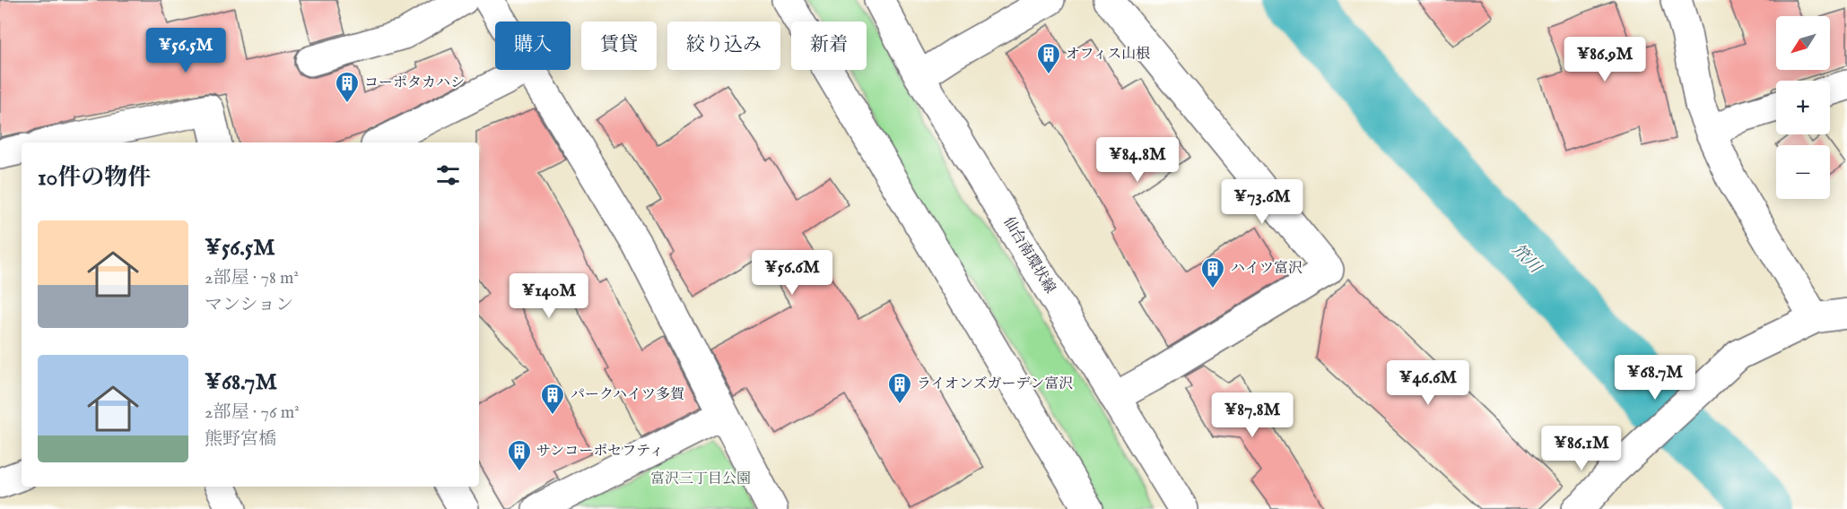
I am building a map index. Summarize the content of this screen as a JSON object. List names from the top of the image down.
{
  "streets": {
    "street": ["仙台南環状線"]
  },
  "water": ["笊川"],
  "parks": ["富沢三丁目公園"],
  "places": {
    "building": [
      "オフィス山根",
      "コーポタカハシ",
      "ハイツ富沢",
      "ライオンズガーデン富沢",
      "パークハイツ多賀",
      "サンコーポセフティ"
    ]
  },
  "north": "bottom left",
  "page": {
    "map_buttons": ["+", "−"],
    "chip": [
      "購入",
      "賃貸",
      "絞り込み",
      "新着"
    ],
    "price": [
      "¥56.5M",
      "¥86.9M",
      "¥84.8M",
      "¥73.6M",
      "¥56.6M",
      "¥140M",
      "¥68.7M",
      "¥46.6M",
      "¥87.8M",
      "¥86.1M"
    ],
    "heading": "10件の物件",
    "list": [
      {
        "name": "¥56.5M",
        "note": "2部屋 · 78 m² · マンション"
      },
      {
        "name": "¥68.7M",
        "note": "2部屋 · 76 m² · 熊野宮橋"
      }
    ]
  }
}
